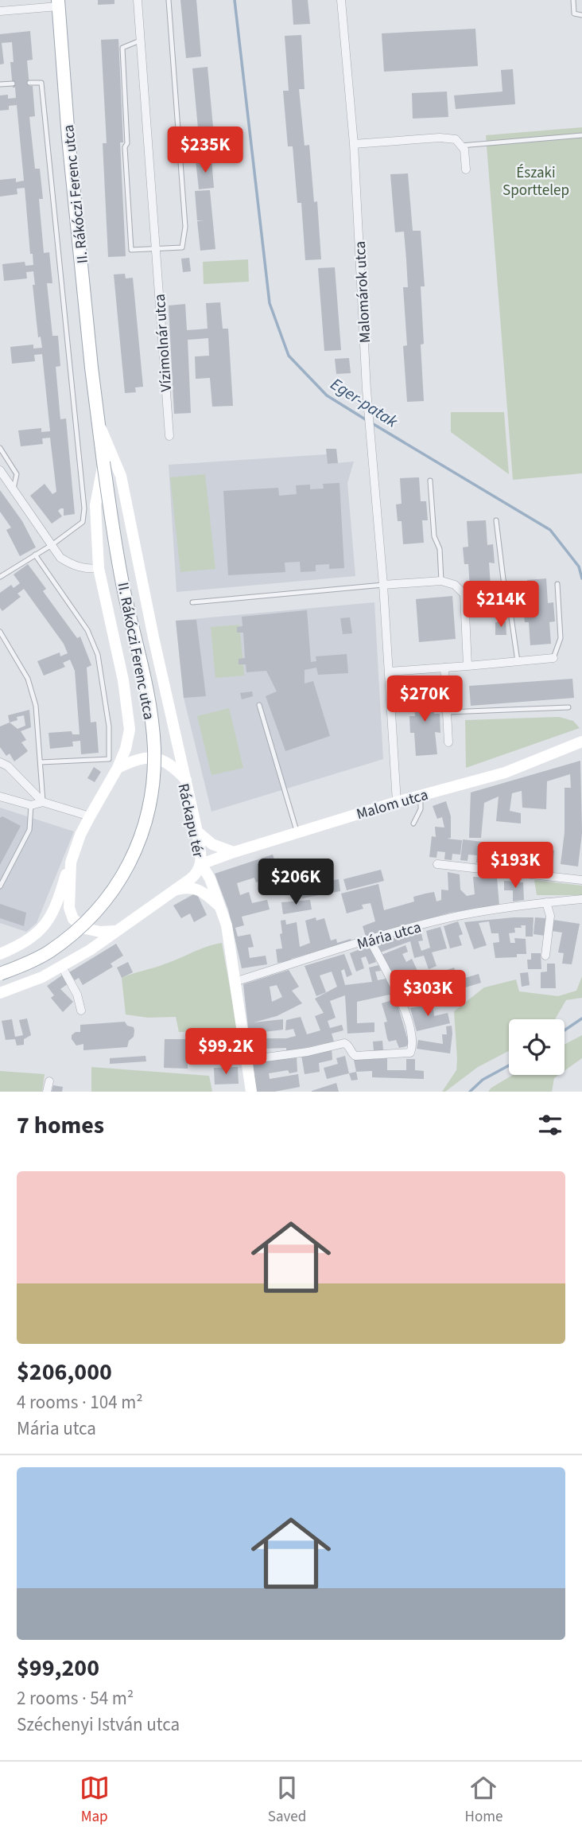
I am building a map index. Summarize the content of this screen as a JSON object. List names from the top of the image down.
{
  "streets": {
    "main road": ["II. Rákóczi Ferenc utca", "Malom utca", "Ráckapu tér"],
    "street": ["Malomárok utca", "Vízimolnár utca", "Mária utca"]
  },
  "crossings": [
    ["II. Rákóczi Ferenc utca", "Malom utca"],
    ["II. Rákóczi Ferenc utca", "Ráckapu tér"],
    ["Malomárok utca", "Malom utca"],
    ["Malom utca", "Ráckapu tér"]
  ],
  "water": ["Eger-patak"],
  "parks": ["Északi Sporttelep"],
  "page": {
    "price": [
      "$235K",
      "$214K",
      "$270K",
      "$193K",
      "$206K",
      "$303K",
      "$99.2K"
    ],
    "heading": "7 homes",
    "list": [
      {
        "name": "$206,000",
        "note": "4 rooms · 104 m² · Mária utca"
      },
      {
        "name": "$99,200",
        "note": "2 rooms · 54 m² · Széchenyi István utca"
      }
    ],
    "tabs": ["Map", "Saved", "Home"]
  }
}
